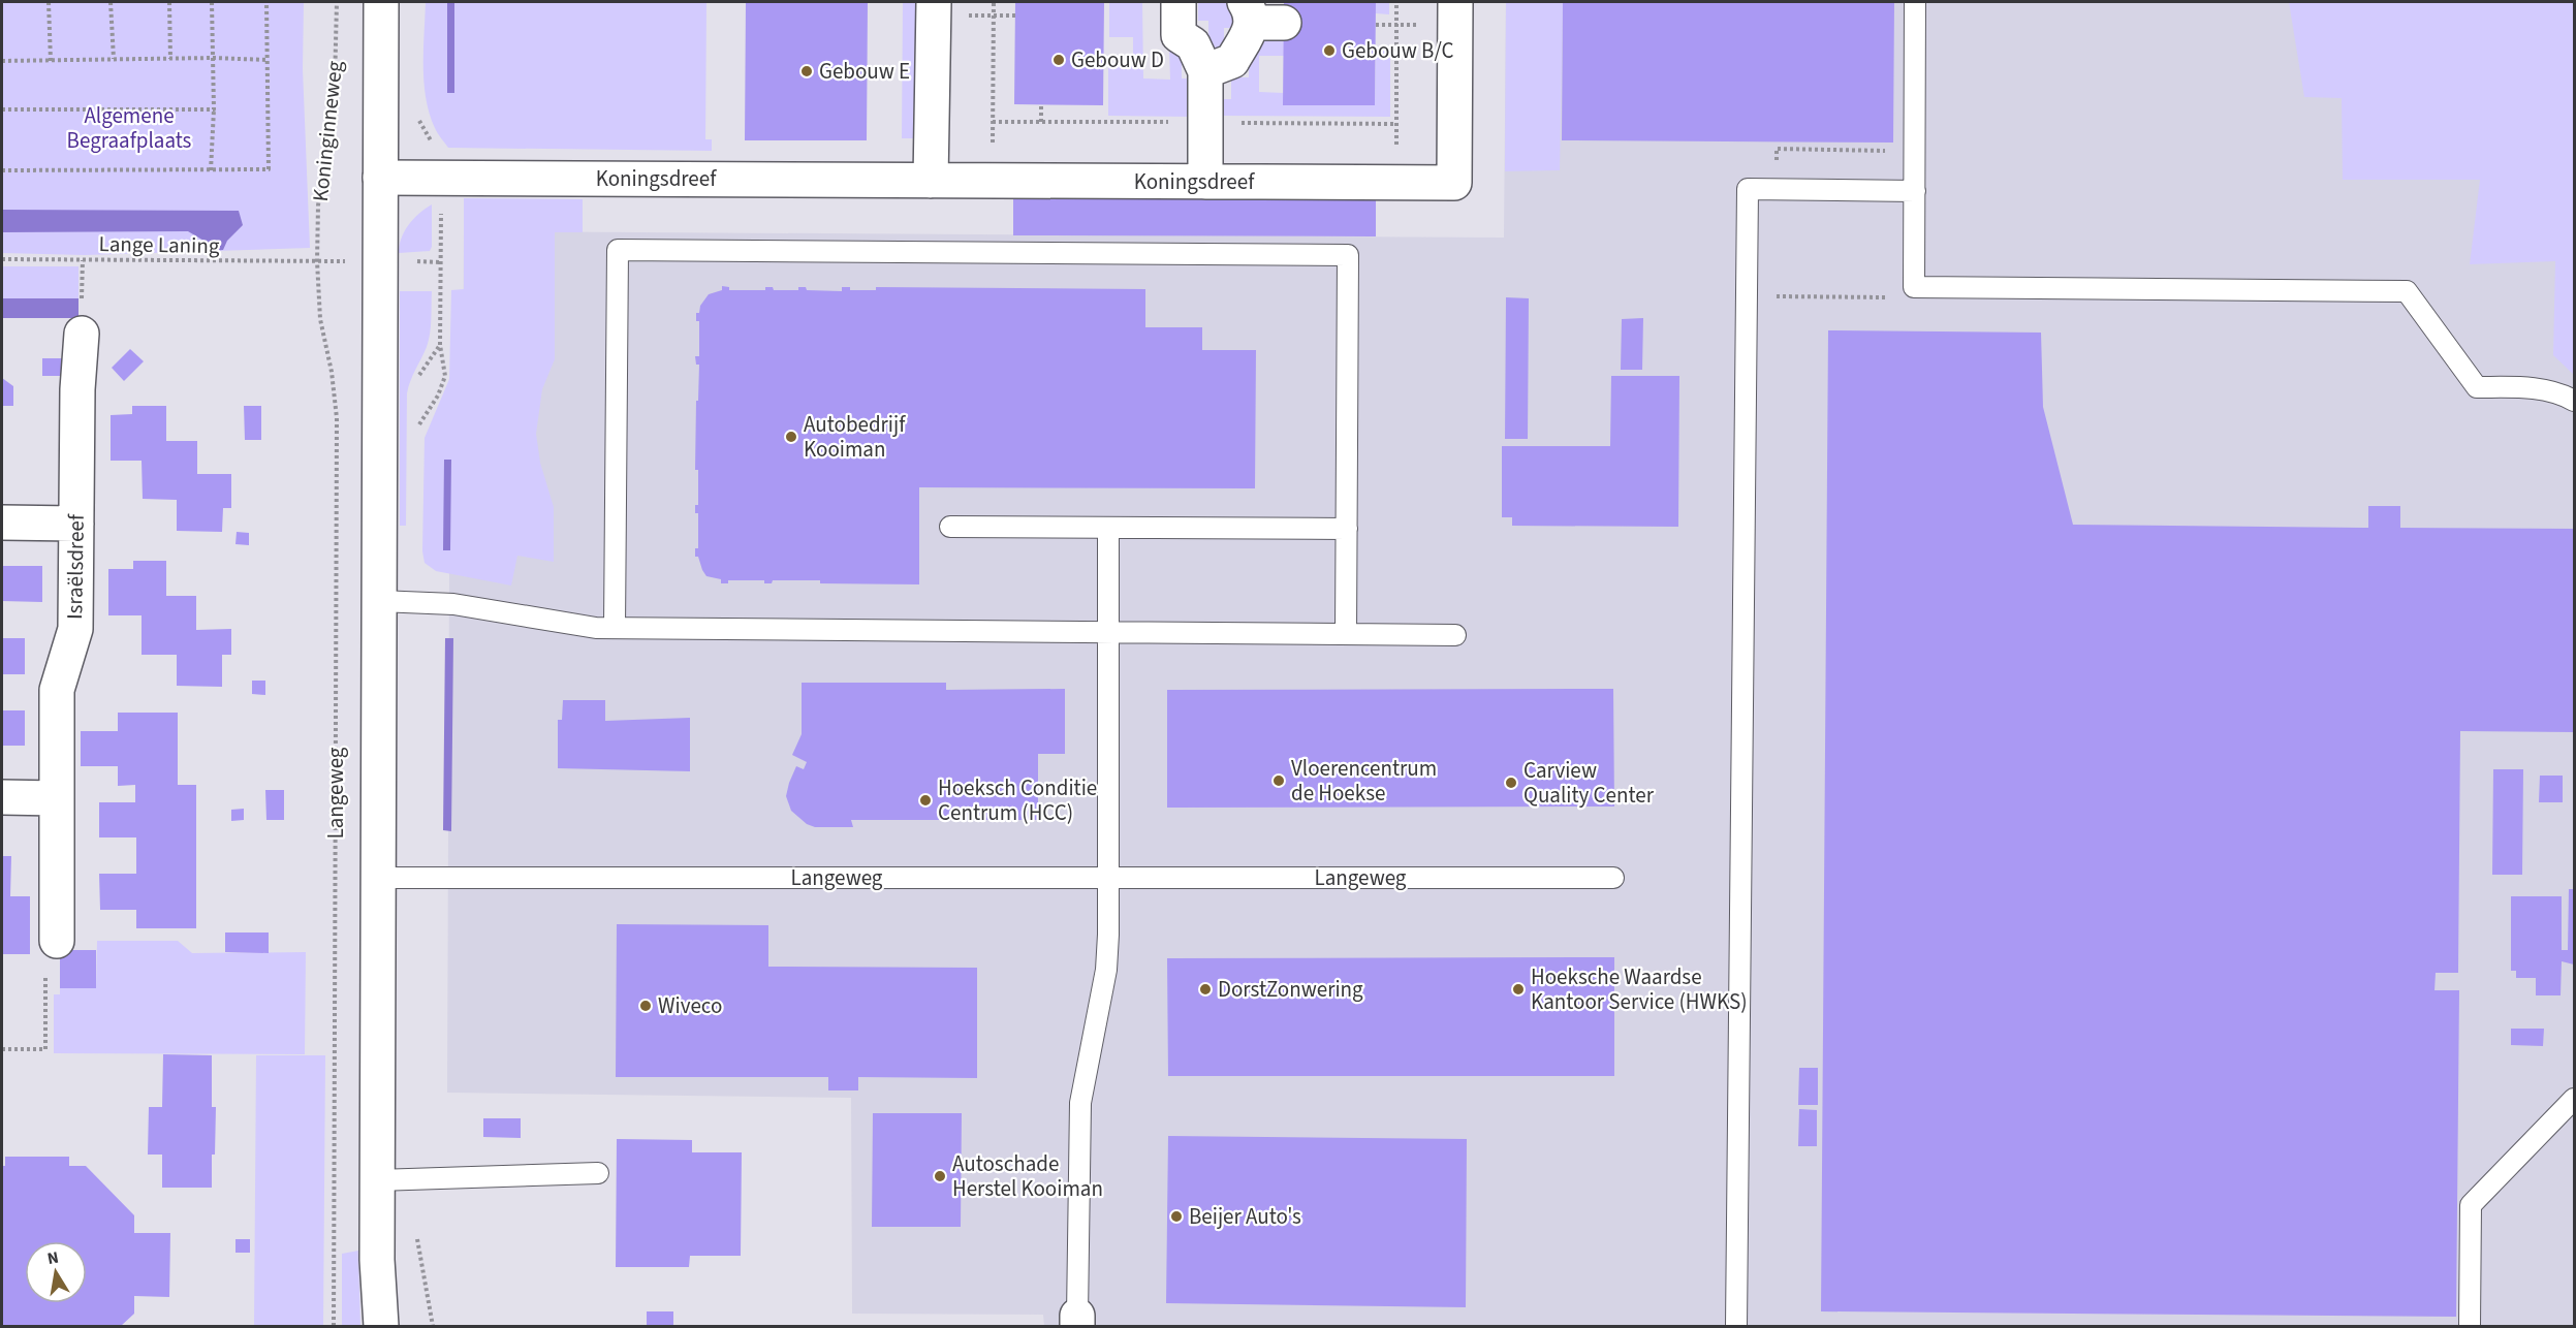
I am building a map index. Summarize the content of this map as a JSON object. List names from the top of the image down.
{
  "streets": {
    "street": ["Koningsdreef", "Israëlsdreef", "Langeweg"],
    "path": ["Koninginneweg", "Lange Laning"]
  },
  "crossings": [
    ["Koninginneweg", "Lange Laning"],
    ["Koninginneweg", "Langeweg"],
    ["Koningsdreef", "Langeweg"],
    ["Lange Laning", "Langeweg"]
  ],
  "parks": ["Algemene Begraafplaats"],
  "places": [
    "Gebouw B/C",
    "Gebouw D",
    "Gebouw E",
    "Autobedrijf Kooiman",
    "Vloerencentrum de Hoekse",
    "Carview Quality Center",
    "Hoeksch Conditie Centrum (HCC)",
    "DorstZonwering",
    "Hoeksche Waardse Kantoor Service (HWKS)",
    "Wiveco",
    "Autoschade Herstel Kooiman",
    "Beijer Auto's"
  ],
  "north": "top"
}
